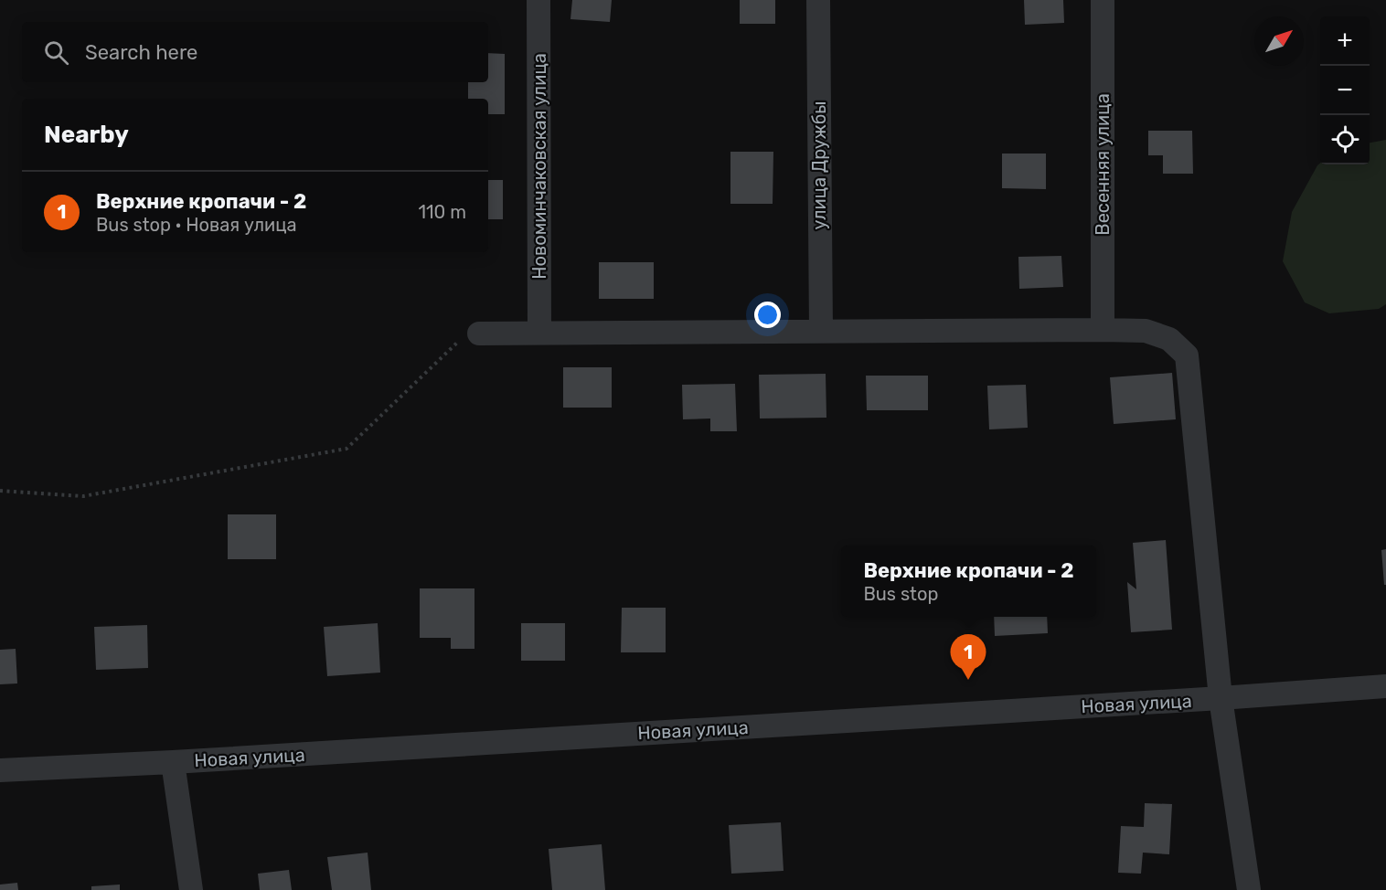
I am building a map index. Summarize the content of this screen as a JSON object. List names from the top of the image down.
{
  "streets": {
    "street": [
      "Весенняя улица",
      "улица Дружбы",
      "Новоминчаковская улица",
      "Новая улица"
    ]
  },
  "north": "top right",
  "page": {
    "map_buttons": ["+", "−"],
    "search": "Search here",
    "heading": "Nearby",
    "list": [
      {
        "mark": "1",
        "name": "Верхние кропачи - 2",
        "note": "Bus stop · Новая улица",
        "value": "110 m"
      }
    ],
    "popup": ["Верхние кропачи - 2", "Bus stop"],
    "pins": "1"
  }
}
